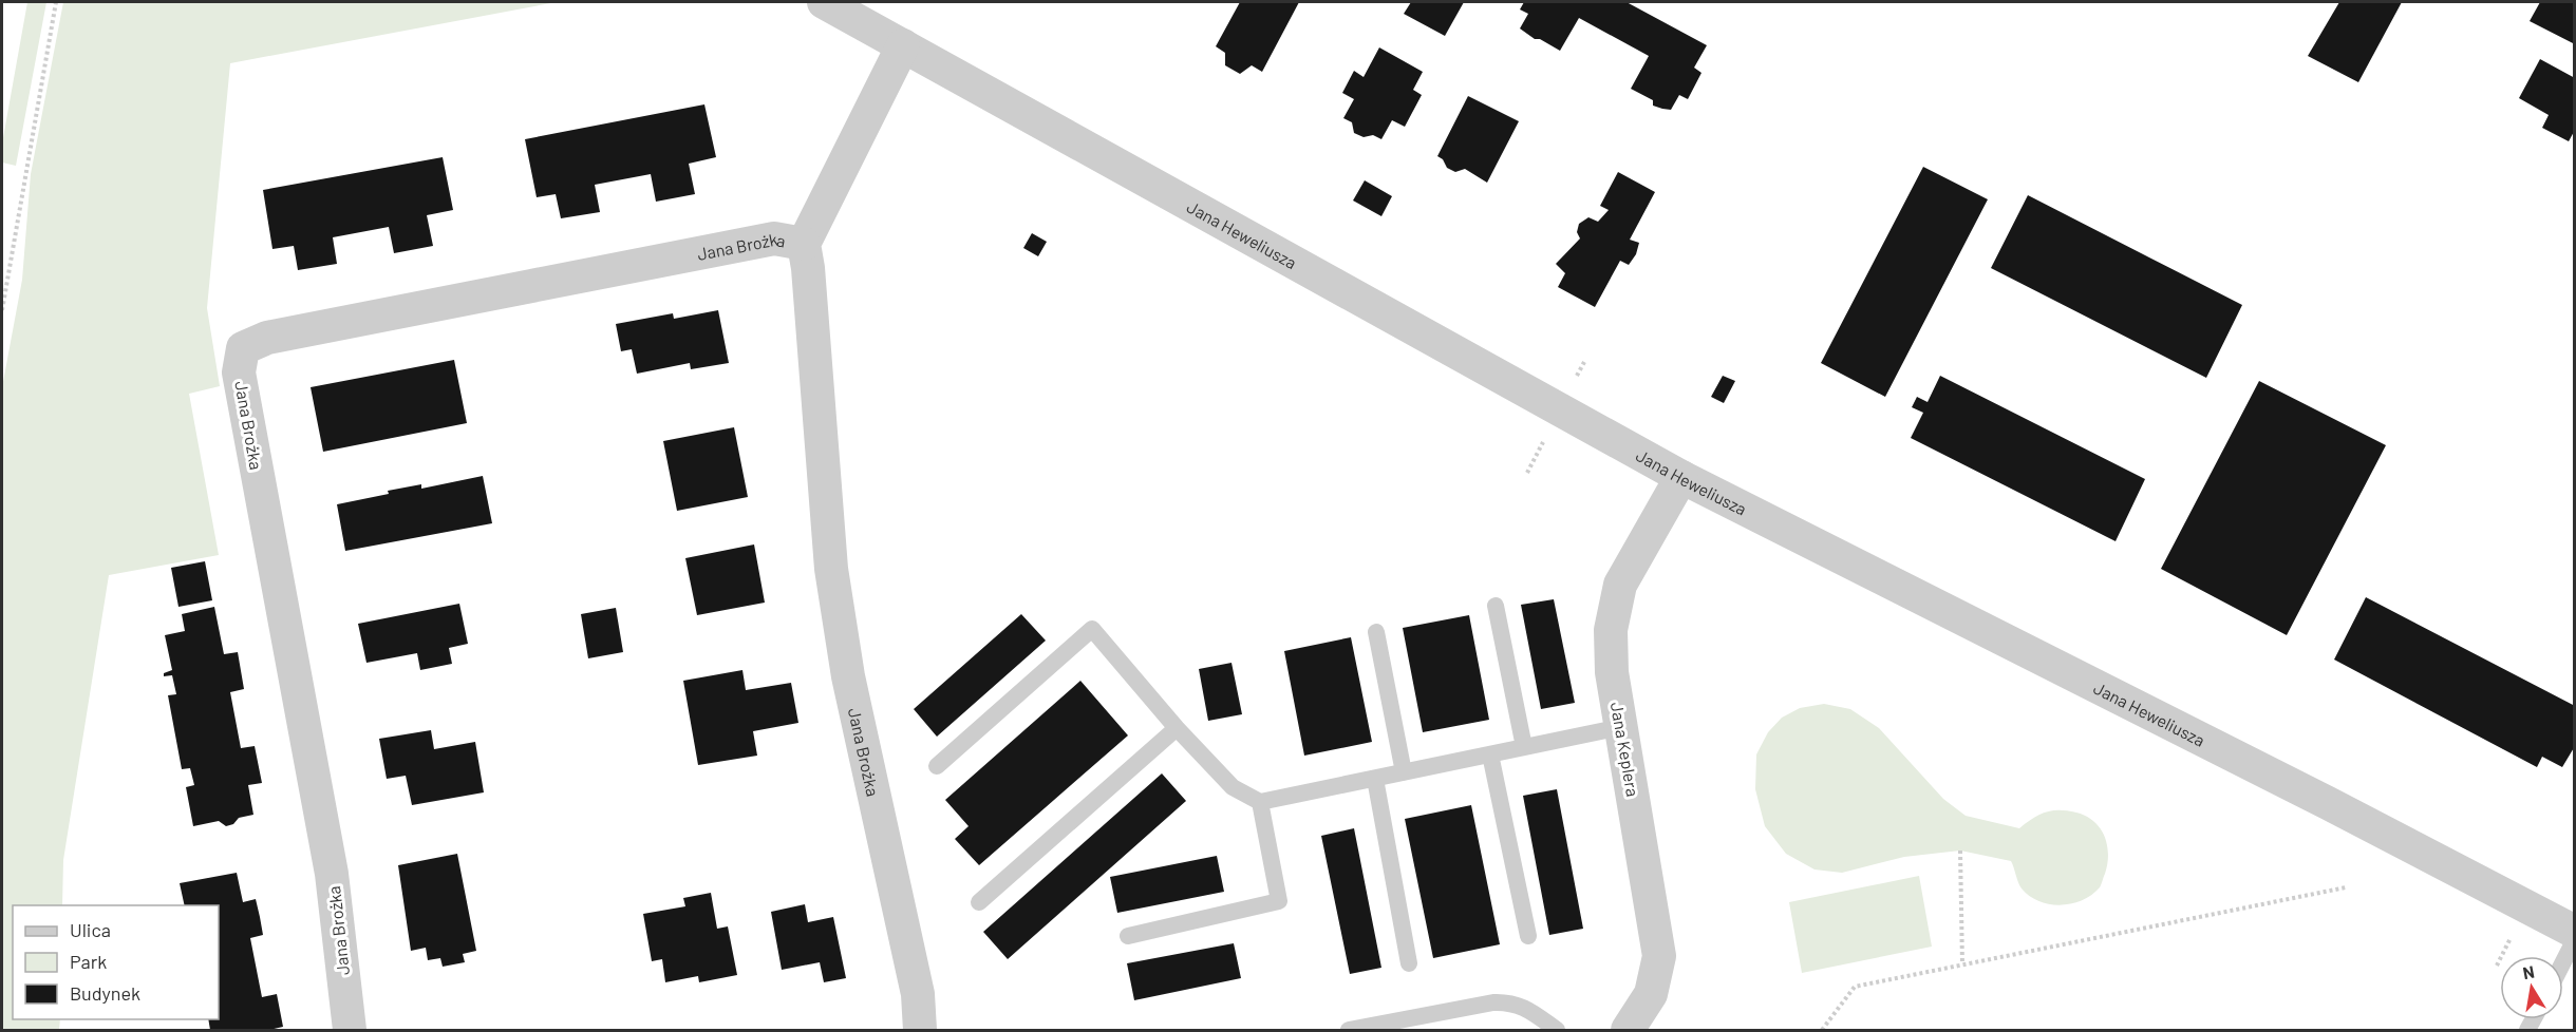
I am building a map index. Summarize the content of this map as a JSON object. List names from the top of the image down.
{
  "streets": {
    "street": ["Jana Heweliusza", "Jana Brożka", "Jana Keplera"]
  },
  "crossings": [
    ["Jana Heweliusza", "Jana Brożka"],
    ["Jana Heweliusza", "Jana Keplera"]
  ],
  "legend": ["Ulica", "Park", "Budynek"],
  "north": "top"
}
